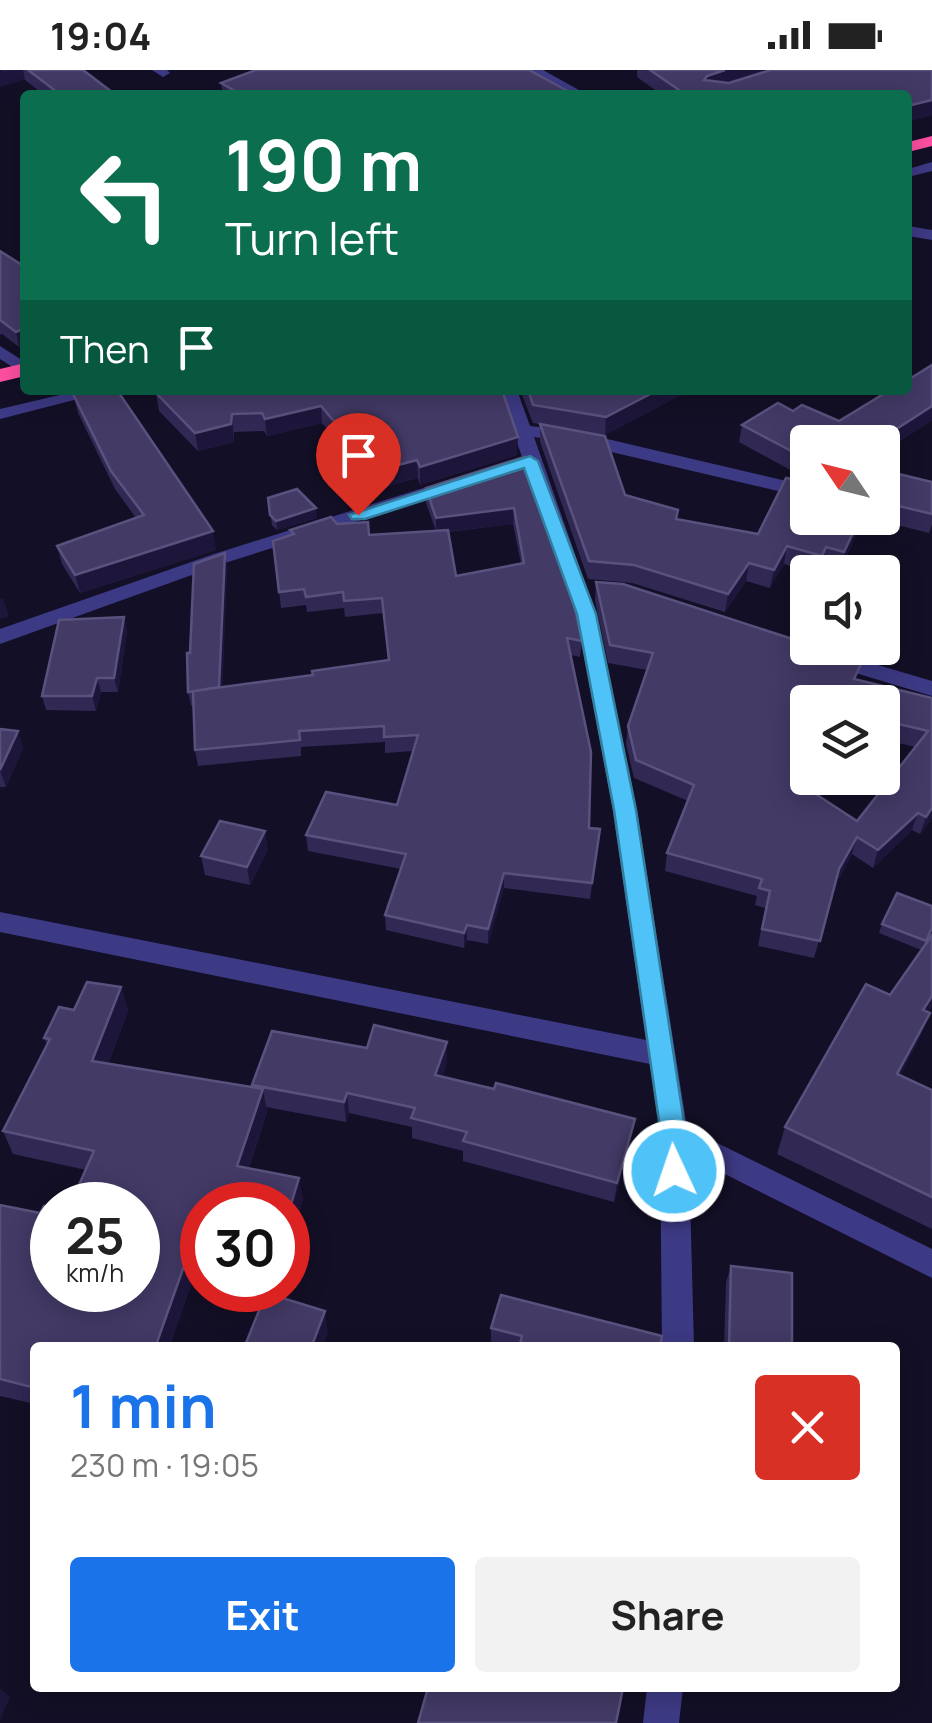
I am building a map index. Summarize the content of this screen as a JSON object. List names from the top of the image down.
{
  "north": "top left",
  "page": {
    "status": "19:04",
    "turn": ["190 m", "Turn left"],
    "then": "Then",
    "speed": "25 km/h",
    "limit": "30",
    "heading": ["1 min", "230 m · 19:05"],
    "buttons": ["Exit", "Share"]
  }
}
